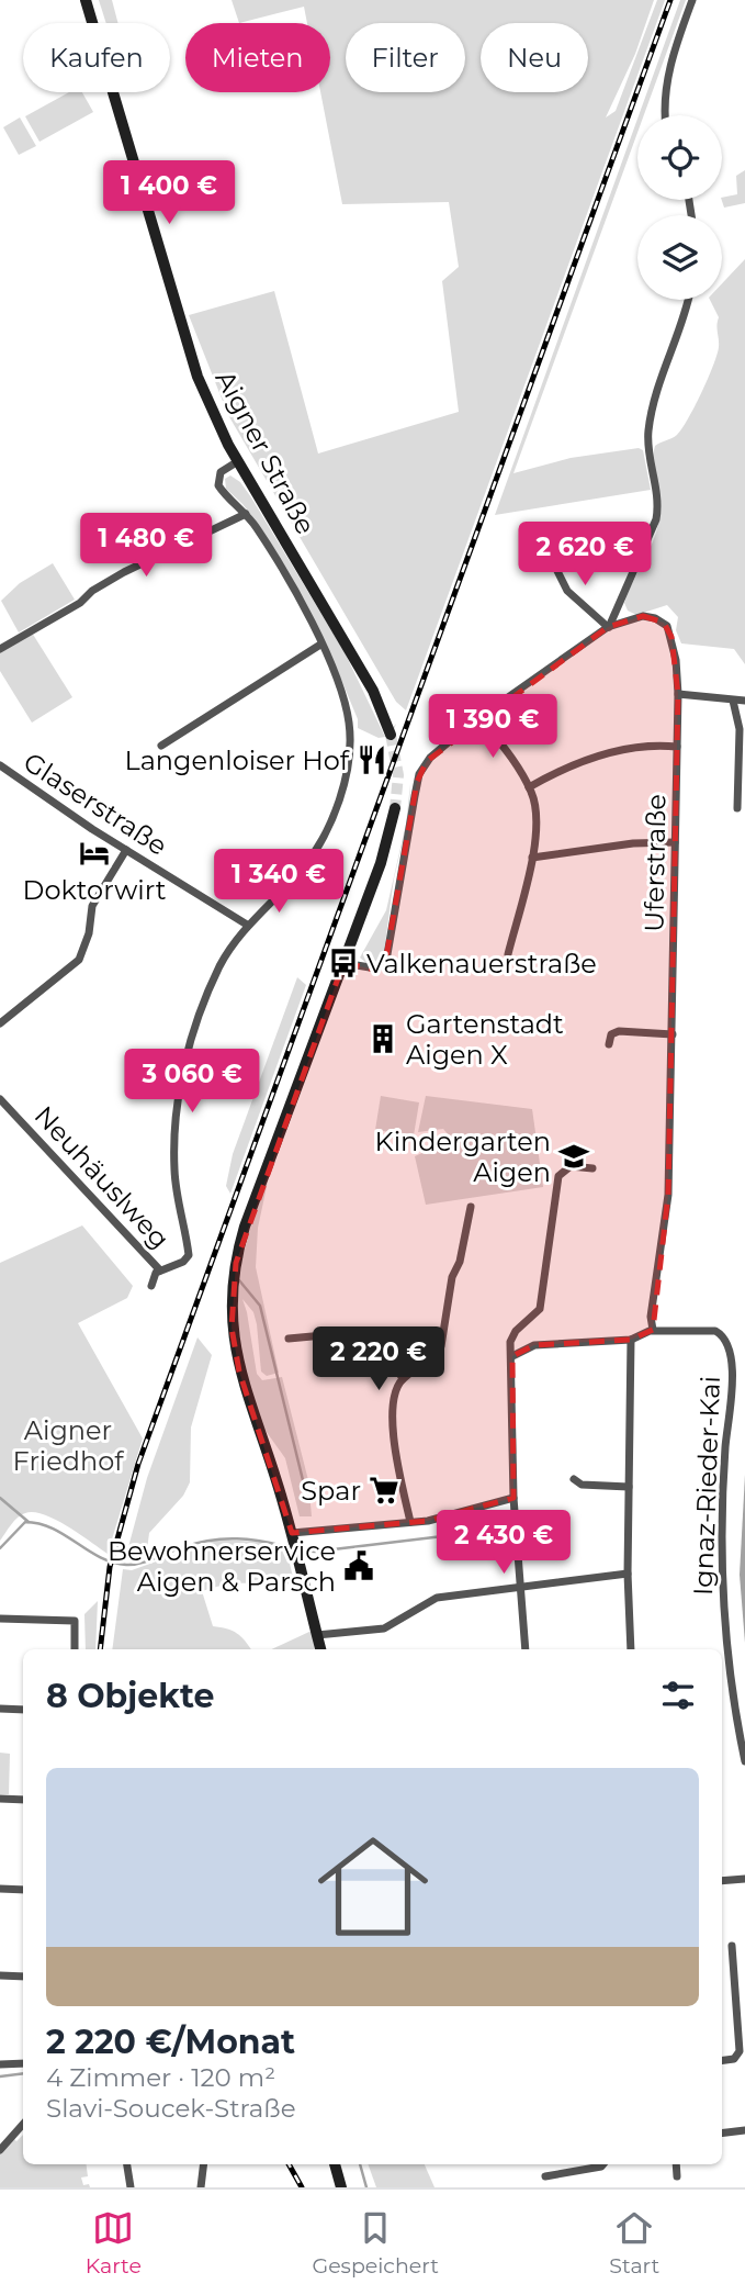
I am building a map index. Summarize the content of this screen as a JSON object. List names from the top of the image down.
{
  "streets": {
    "main road": ["Aigner Straße"],
    "street": [
      "Glaserstraße",
      "Uferstraße",
      "Neuhäuslweg",
      "Ignaz-Rieder-Kai"
    ]
  },
  "crossings": [
    ["Uferstraße", "Ignaz-Rieder-Kai"]
  ],
  "parks": ["Aigner Friedhof"],
  "places": {
    "restaurant": ["Langenloiser Hof"],
    "hotel": ["Doktorwirt"],
    "bus stop": ["Valkenauerstraße"],
    "building": ["Gartenstadt Aigen X"],
    "school or university": ["Kindergarten Aigen"],
    "supermarket": ["Spar"],
    "public building": ["Bewohnerservice Aigen & Parsch"]
  },
  "page": {
    "chip": [
      "Kaufen",
      "Mieten",
      "Filter",
      "Neu"
    ],
    "price": [
      "1 400 €",
      "1 480 €",
      "2 620 €",
      "1 390 €",
      "1 340 €",
      "3 060 €",
      "2 220 €",
      "2 430 €"
    ],
    "heading": "8 Objekte",
    "list": [
      {
        "name": "2 220 €/Monat",
        "note": "4 Zimmer · 120 m² · Slavi-Soucek-Straße"
      }
    ],
    "tabs": ["Karte", "Gespeichert", "Start"]
  }
}
